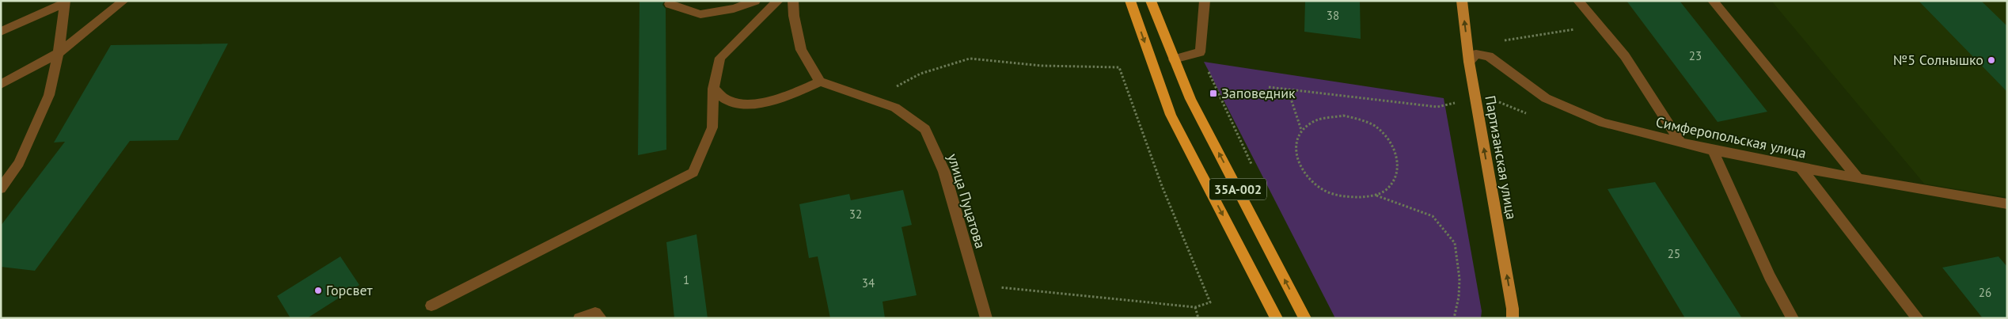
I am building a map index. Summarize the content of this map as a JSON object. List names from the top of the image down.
{
  "streets": {
    "highway": ["35А-002"],
    "main road": ["Партизанская улица"],
    "street": ["Симферопольская улица", "улица Пуцатова"]
  },
  "crossings": [
    ["Симферопольская улица", "Партизанская улица"]
  ],
  "one_way": ["Партизанская улица"],
  "places": {
    "other": ["№5 Солнышко", "Горсвет"],
    "transit": ["Заповедник"]
  },
  "house_numbers": [
    "38",
    "23",
    "32",
    "25",
    "1",
    "34",
    "26"
  ]
}
